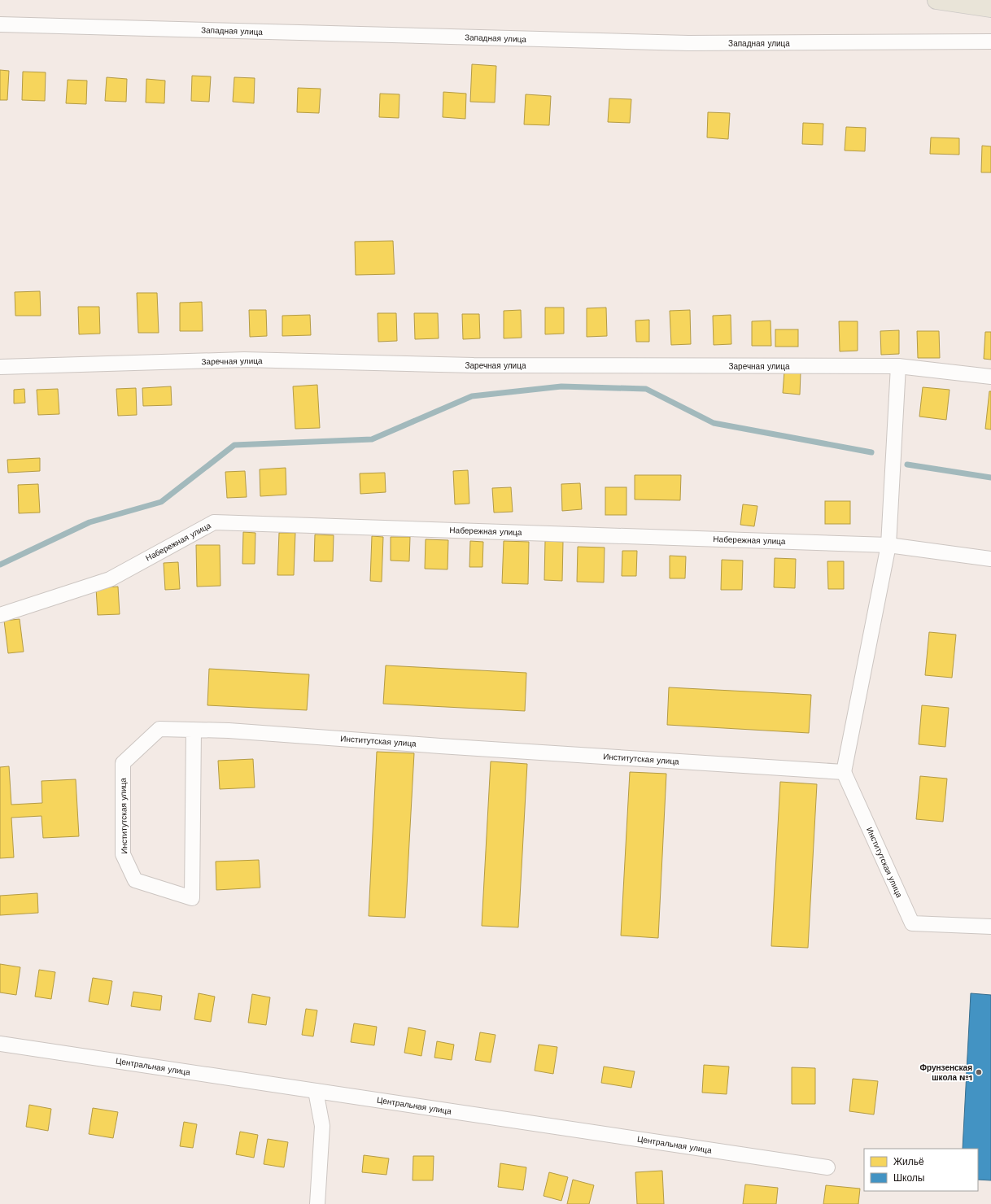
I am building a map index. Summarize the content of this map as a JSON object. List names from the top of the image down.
{
  "streets": {
    "street": [
      "Западная улица",
      "Заречная улица",
      "Набережная улица",
      "Институтская улица",
      "Центральная улица"
    ]
  },
  "places": ["Фрунзенская школа №1"],
  "legend": ["Жильё", "Школы"]
}
